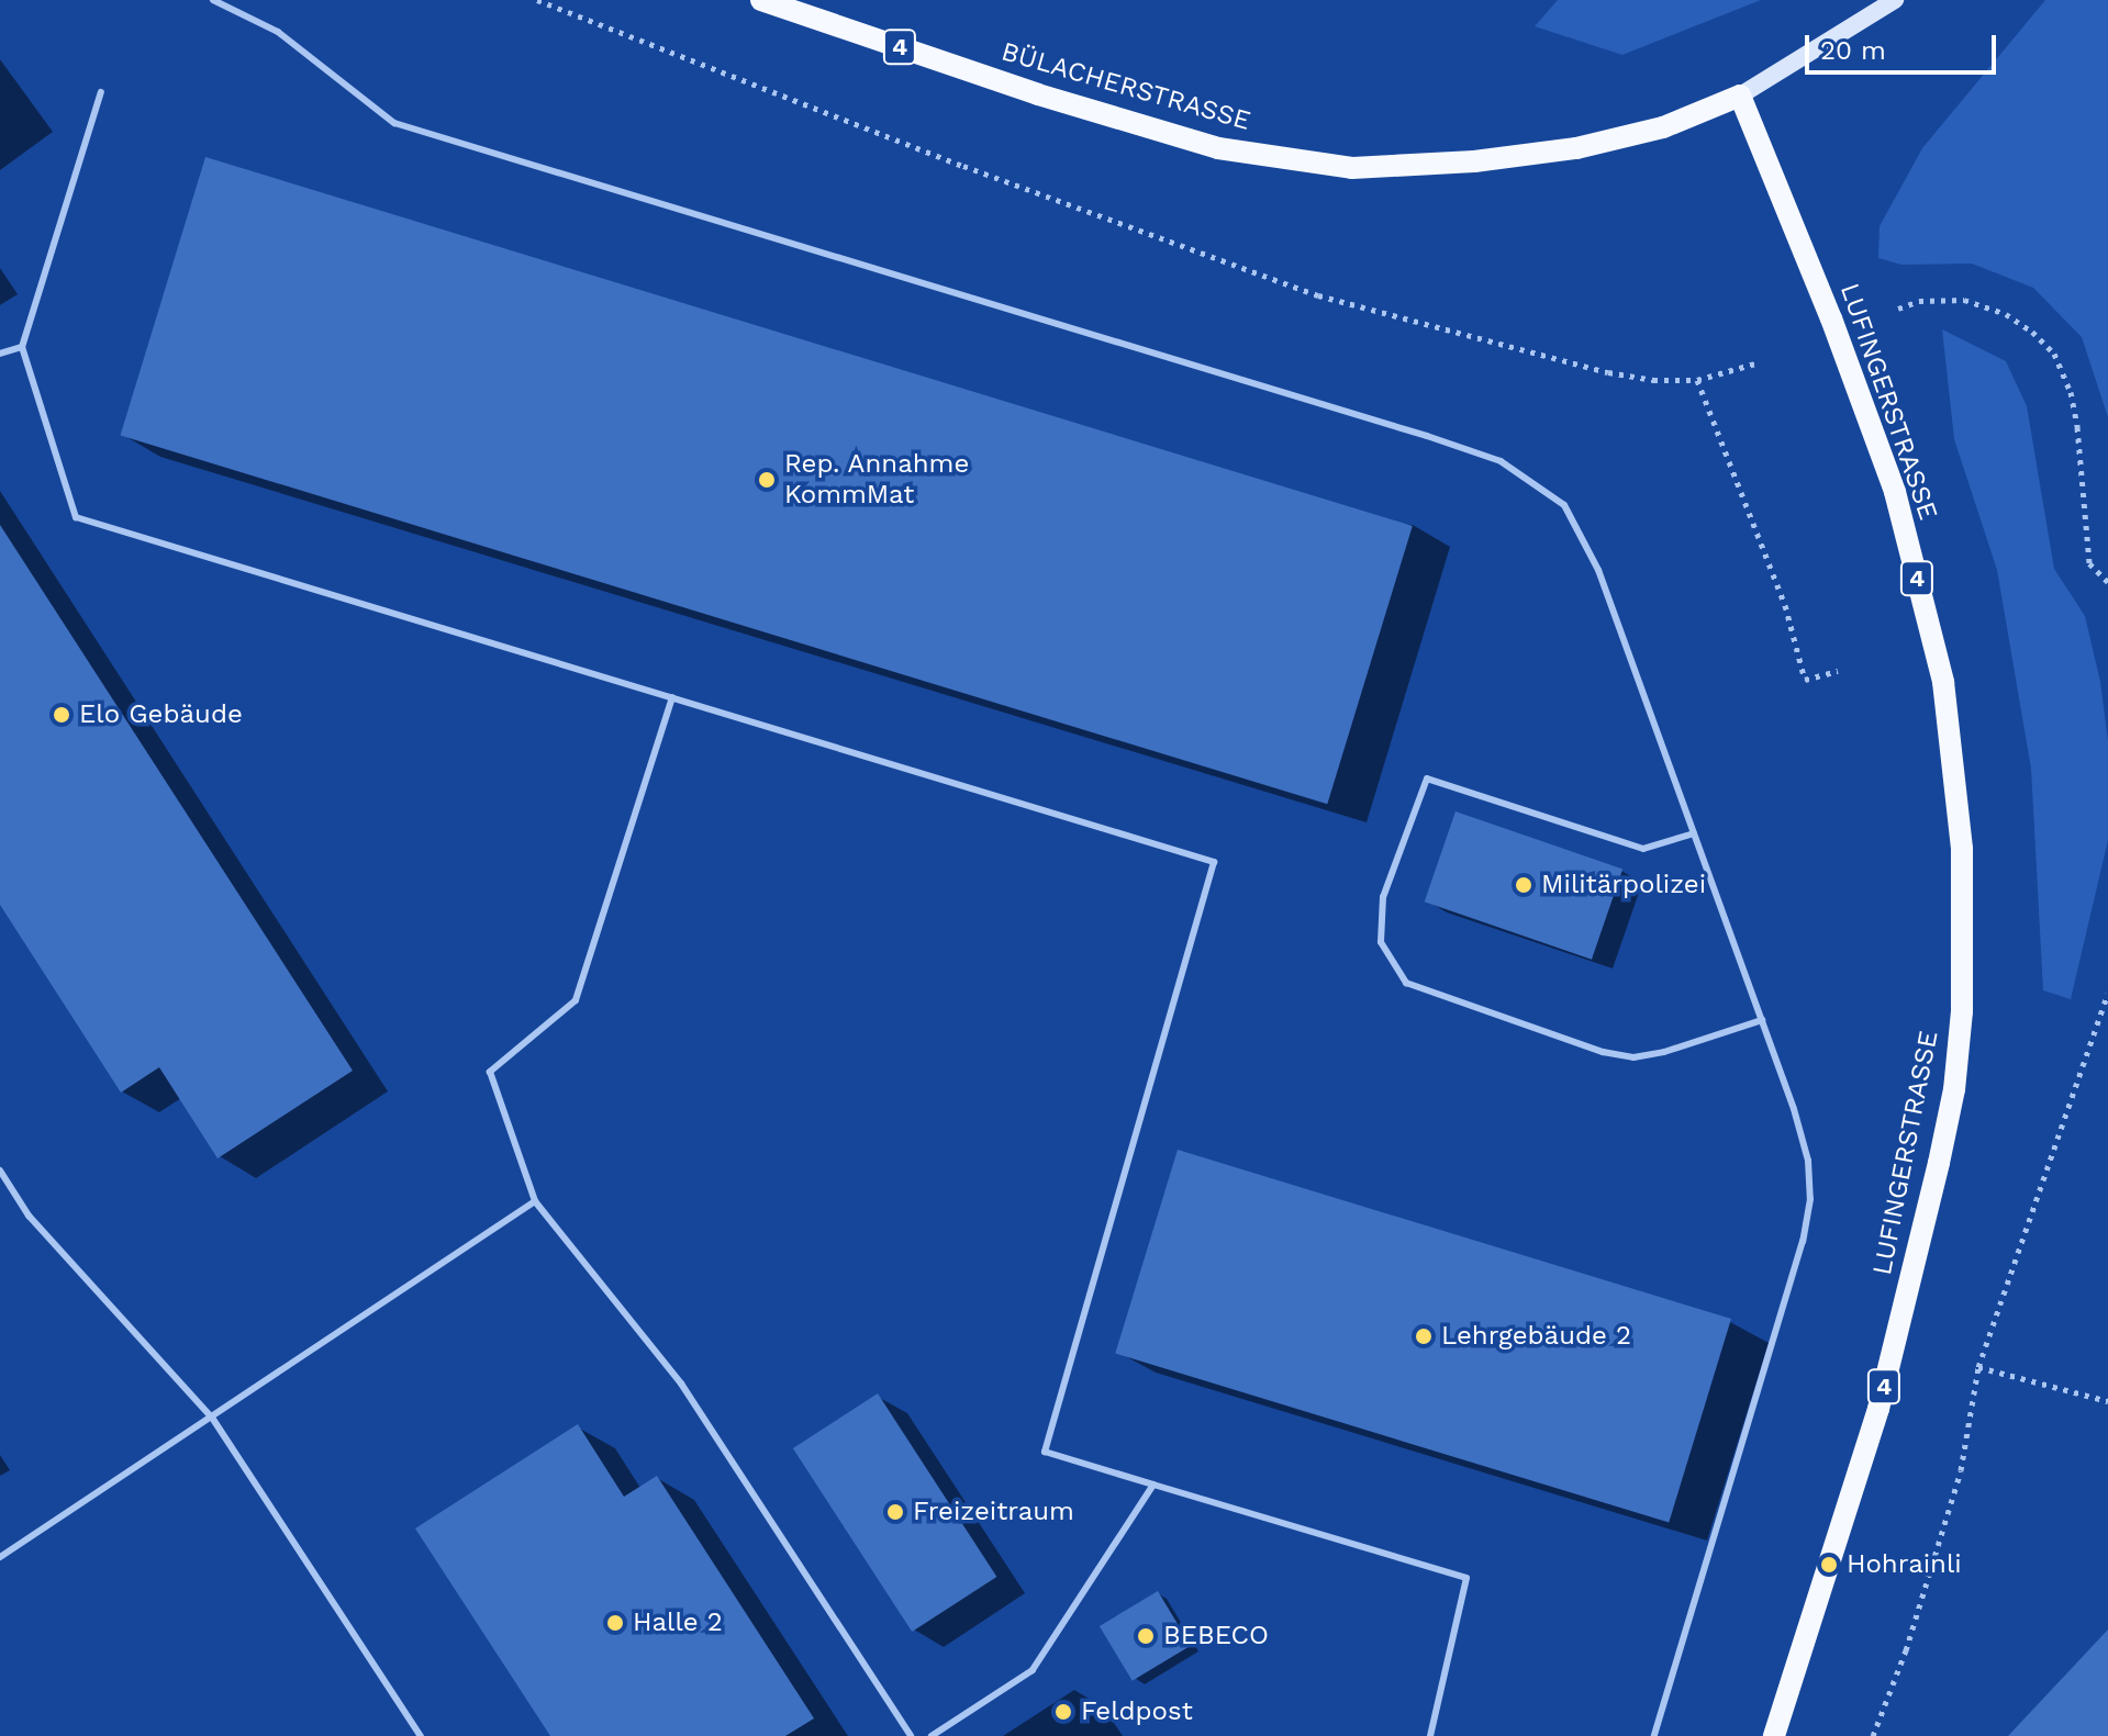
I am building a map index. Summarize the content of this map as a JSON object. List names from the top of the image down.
{
  "streets": {
    "main road": ["4", "BÜLACHERSTRASSE", "LUFINGERSTRASSE"]
  },
  "crossings": [
    ["BÜLACHERSTRASSE", "LUFINGERSTRASSE"]
  ],
  "places": [
    "Rep. Annahme KommMat",
    "Elo Gebäude",
    "Militärpolizei",
    "Lehrgebäude 2",
    "Freizeitraum",
    "Hohrainli",
    "Halle 2",
    "BEBECO",
    "Feldpost"
  ],
  "scale_bar": "20 m"
}
